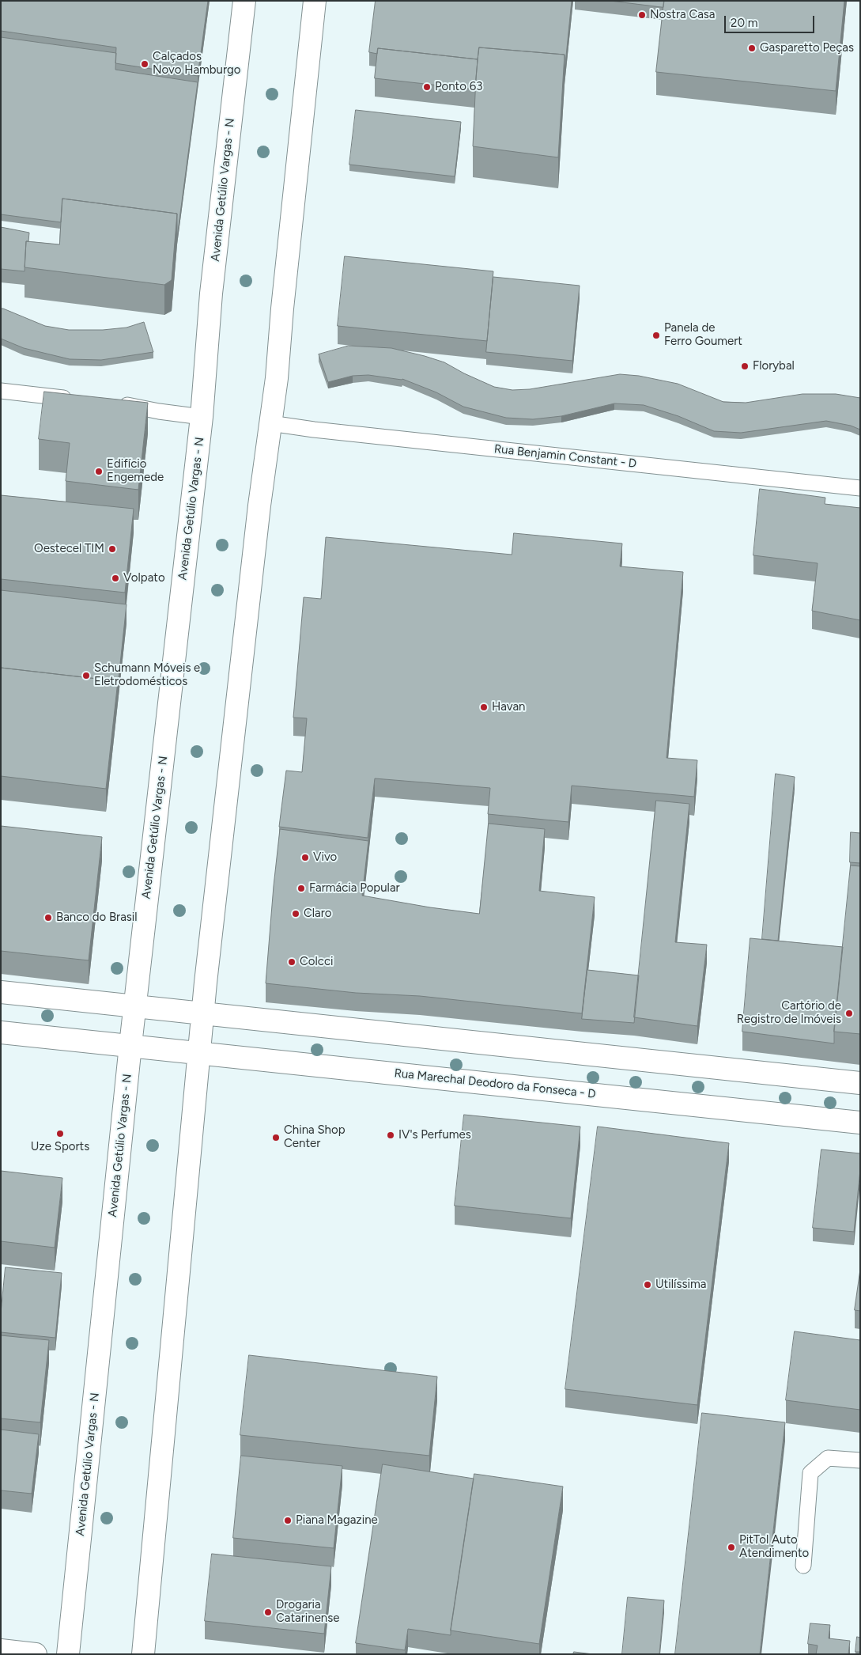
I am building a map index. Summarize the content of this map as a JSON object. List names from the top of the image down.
{
  "streets": {
    "street": ["Avenida Getúlio Vargas - N", "Rua Marechal Deodoro da Fonseca - D"],
    "lane": ["Rua Benjamin Constant - D"]
  },
  "crossings": [
    ["Avenida Getúlio Vargas - N", "Rua Marechal Deodoro da Fonseca - D"]
  ],
  "places": [
    "Nostra Casa",
    "Gasparetto Peças",
    "Calçados Novo Hamburgo",
    "Ponto 63",
    "Panela de Ferro Goumert",
    "Florybal",
    "Edifício Engemede",
    "Oestecel TIM",
    "Volpato",
    "Schumann Móveis e Eletrodomésticos",
    "Havan",
    "Vivo",
    "Farmácia Popular",
    "Claro",
    "Banco do Brasil",
    "Colcci",
    "Cartório de Registro de Imóveis",
    "Uze Sports",
    "IV's Perfumes",
    "China Shop Center",
    "Utilíssima",
    "Piana Magazine",
    "PitTol Auto Atendimento",
    "Drogaria Catarinense"
  ],
  "scale_bar": "20 m"
}
